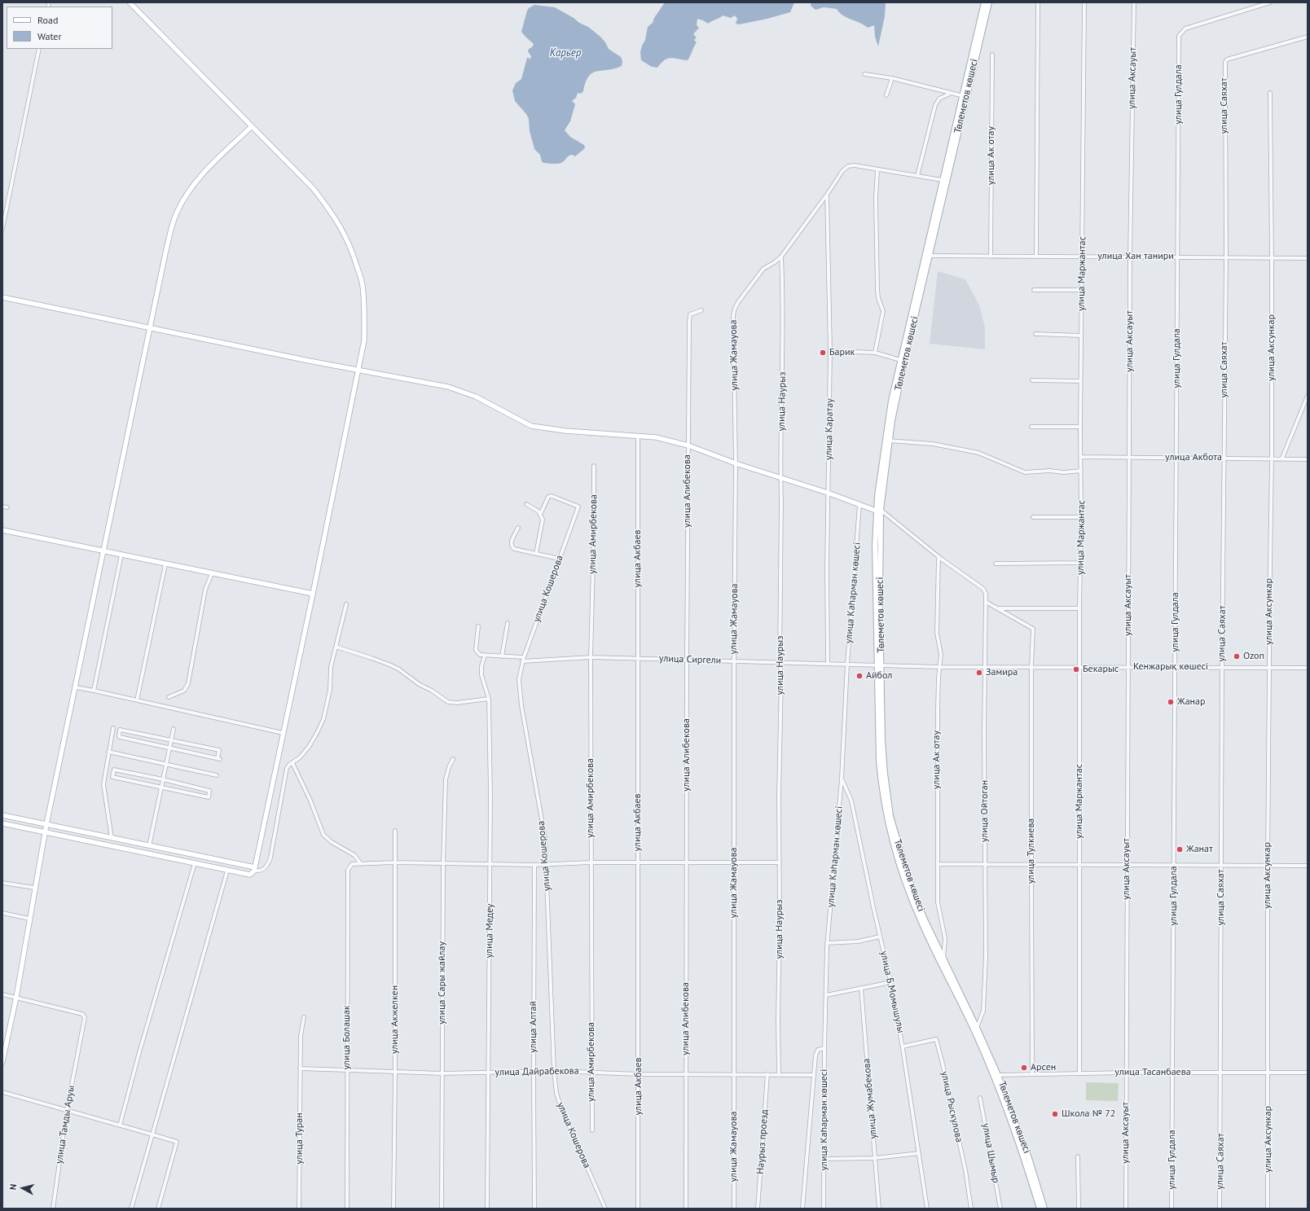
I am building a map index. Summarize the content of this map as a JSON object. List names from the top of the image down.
{
  "streets": {
    "main road": ["Төлеметов көшесі"],
    "street": [
      "улица Аксауыт",
      "улица Гулдала",
      "улица Саяхат",
      "улица Ак отау",
      "улица Хан танири",
      "улица Маржантас",
      "улица Аксункар",
      "улица Жамауова",
      "улица Наурыз",
      "улица Каратау",
      "улица Акбота",
      "улица Алибекова",
      "улица Амирбекова",
      "улица Акбаев",
      "улица Кошерова",
      "улица Каһарман көшесі",
      "улица Сиргели",
      "Кенжарық көшесі",
      "улица Ойтоган",
      "улица Тулкиева",
      "улица Медеу",
      "улица Сары жайлау",
      "улица Б.Момышулы",
      "улица Акжелкен",
      "улица Алтай",
      "улица Болашак",
      "улица Дайрабекова",
      "улица Тасанбаева",
      "улица Жумабекова",
      "улица Рыскулова",
      "улица Тамды Аруы",
      "улица Туран",
      "Наурыз проезд",
      "улица Шымыр"
    ]
  },
  "crossings": [
    ["улица Аксауыт", "улица Хан танири"],
    ["улица Аксауыт", "улица Акбота"],
    ["улица Аксауыт", "Кенжарық көшесі"],
    ["улица Аксауыт", "улица Тасанбаева"],
    ["улица Гулдала", "улица Хан танири"],
    ["улица Гулдала", "улица Акбота"],
    ["улица Гулдала", "Кенжарық көшесі"],
    ["улица Гулдала", "улица Тасанбаева"],
    ["Төлеметов көшесі", "улица Ак отау"],
    ["Төлеметов көшесі", "улица Хан танири"],
    ["Төлеметов көшесі", "улица Жамауова"],
    ["Төлеметов көшесі", "улица Сиргели"],
    ["Төлеметов көшесі", "Кенжарық көшесі"],
    ["Төлеметов көшесі", "улица Ойтоган"],
    ["Төлеметов көшесі", "улица Тасанбаева"],
    ["улица Саяхат", "улица Хан танири"],
    ["улица Саяхат", "улица Акбота"],
    ["улица Саяхат", "Кенжарық көшесі"],
    ["улица Саяхат", "улица Тасанбаева"],
    ["улица Ак отау", "улица Хан танири"],
    ["улица Ак отау", "Кенжарық көшесі"],
    ["улица Ак отау", "улица Ойтоган"],
    ["улица Хан танири", "улица Маржантас"],
    ["улица Хан танири", "улица Аксункар"],
    ["улица Маржантас", "улица Акбота"],
    ["улица Маржантас", "Кенжарық көшесі"],
    ["улица Маржантас", "улица Тасанбаева"],
    ["улица Аксункар", "улица Акбота"],
    ["улица Аксункар", "Кенжарық көшесі"],
    ["улица Аксункар", "улица Тасанбаева"],
    ["улица Жамауова", "улица Наурыз"],
    ["улица Жамауова", "улица Каратау"],
    ["улица Жамауова", "улица Сиргели"],
    ["улица Жамауова", "улица Дайрабекова"],
    ["улица Наурыз", "улица Сиргели"],
    ["улица Наурыз", "улица Дайрабекова"],
    ["улица Каратау", "улица Сиргели"],
    ["улица Алибекова", "улица Сиргели"],
    ["улица Алибекова", "улица Дайрабекова"],
    ["улица Амирбекова", "улица Сиргели"],
    ["улица Амирбекова", "улица Дайрабекова"],
    ["улица Акбаев", "улица Сиргели"],
    ["улица Акбаев", "улица Дайрабекова"],
    ["улица Кошерова", "улица Сиргели"],
    ["улица Кошерова", "улица Дайрабекова"],
    ["улица Каһарман көшесі", "улица Сиргели"],
    ["улица Каһарман көшесі", "улица Б.Момышулы"],
    ["улица Сиргели", "Кенжарық көшесі"],
    ["Кенжарық көшесі", "улица Ойтоган"],
    ["Кенжарық көшесі", "улица Тулкиева"],
    ["улица Тулкиева", "улица Тасанбаева"],
    ["улица Медеу", "улица Дайрабекова"],
    ["улица Сары жайлау", "улица Дайрабекова"],
    ["улица Б.Момышулы", "улица Рыскулова"],
    ["улица Акжелкен", "улица Дайрабекова"],
    ["улица Алтай", "улица Дайрабекова"],
    ["улица Болашак", "улица Дайрабекова"],
    ["улица Дайрабекова", "улица Туран"],
    ["улица Дайрабекова", "Наурыз проезд"]
  ],
  "water": ["Карьер"],
  "places": [
    "Барик",
    "Ozon",
    "Бекарыс",
    "Замира",
    "Айбол",
    "Жанар",
    "Жанат",
    "Арсен",
    "Школа № 72"
  ],
  "legend": ["Road", "Water"],
  "north": "left"
}
